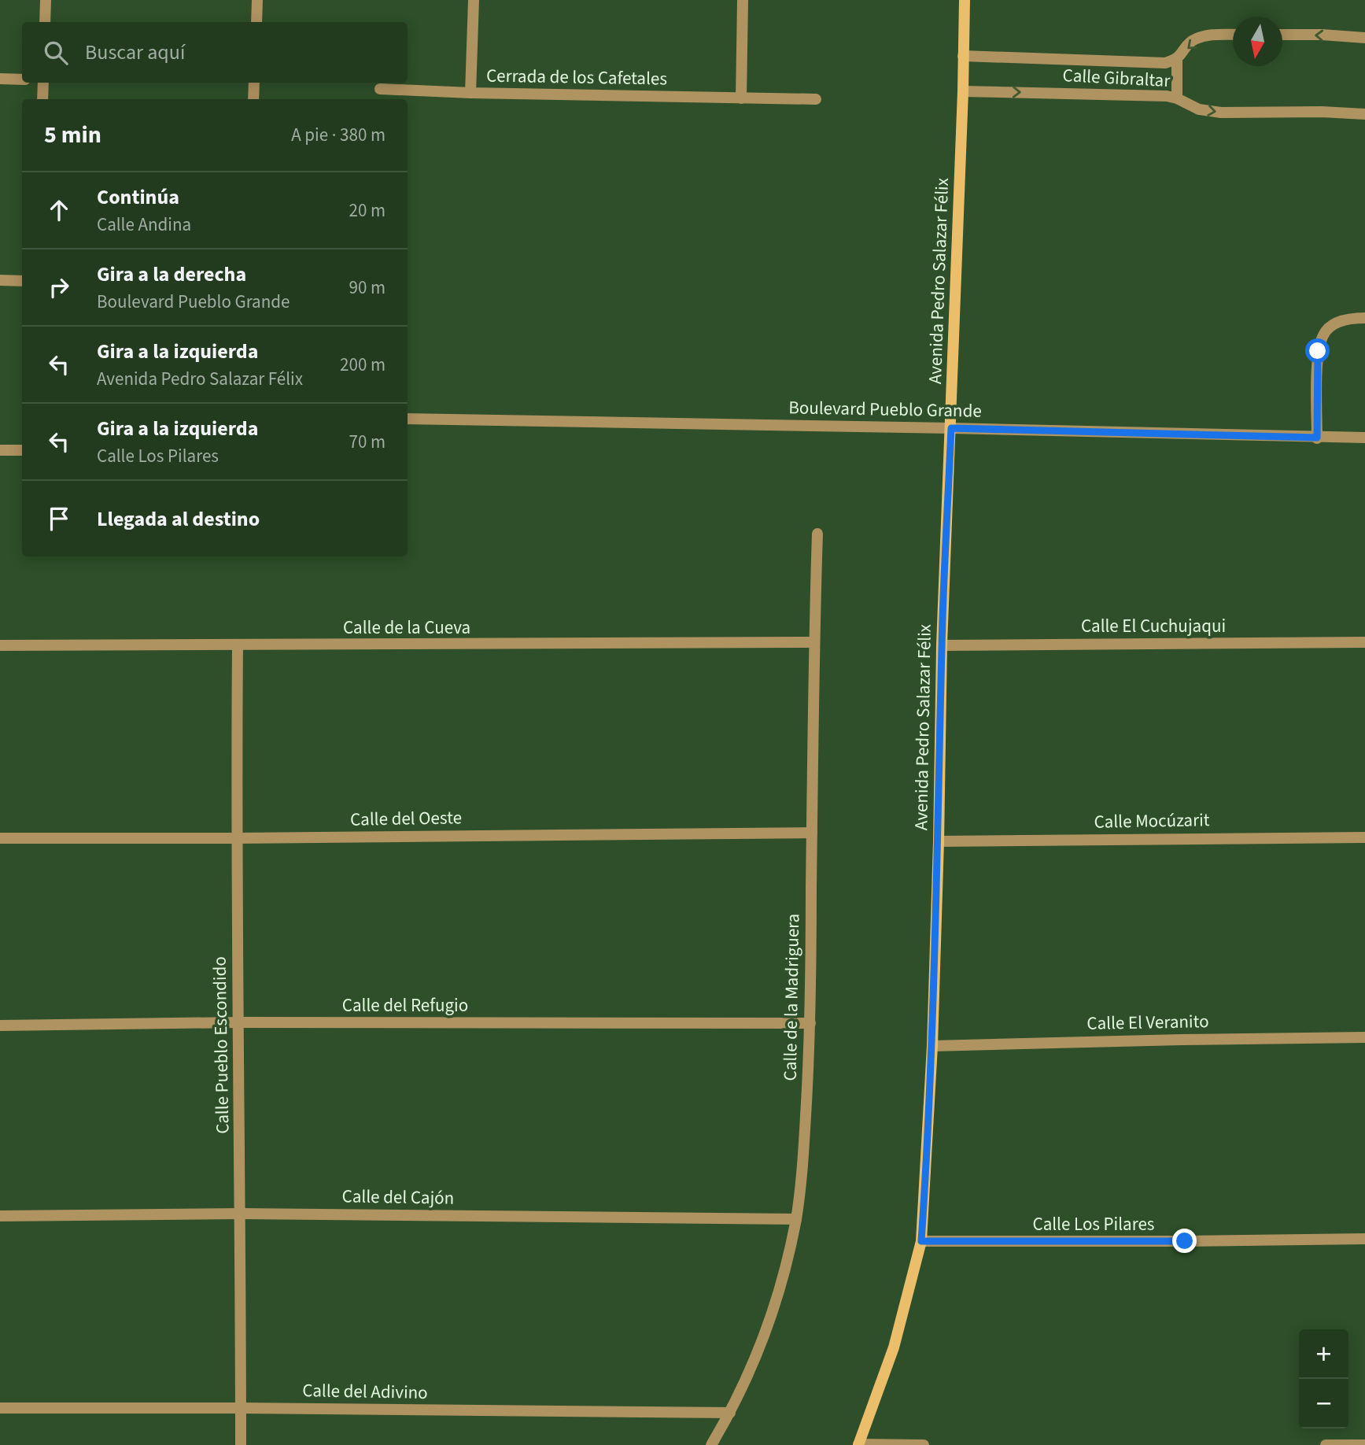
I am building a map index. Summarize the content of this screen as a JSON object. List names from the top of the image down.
{
  "streets": {
    "street": [
      "Cerrada de los Cafetales",
      "Calle Gibraltar",
      "Avenida Pedro Salazar Félix",
      "Boulevard Pueblo Grande",
      "Calle El Cuchujaqui",
      "Calle de la Cueva",
      "Calle del Oeste",
      "Calle Mocúzarit",
      "Calle de la Madriguera",
      "Calle del Refugio",
      "Calle El Veranito",
      "Calle Pueblo Escondido",
      "Calle del Cajón",
      "Calle Los Pilares",
      "Calle del Adivino"
    ]
  },
  "crossings": [
    ["Calle Gibraltar", "Avenida Pedro Salazar Félix"],
    ["Avenida Pedro Salazar Félix", "Boulevard Pueblo Grande"],
    ["Avenida Pedro Salazar Félix", "Calle El Cuchujaqui"],
    ["Avenida Pedro Salazar Félix", "Calle Mocúzarit"],
    ["Avenida Pedro Salazar Félix", "Calle El Veranito"],
    ["Avenida Pedro Salazar Félix", "Calle Los Pilares"],
    ["Calle de la Cueva", "Calle de la Madriguera"],
    ["Calle de la Cueva", "Calle Pueblo Escondido"],
    ["Calle del Oeste", "Calle de la Madriguera"],
    ["Calle del Oeste", "Calle Pueblo Escondido"],
    ["Calle de la Madriguera", "Calle del Refugio"],
    ["Calle de la Madriguera", "Calle del Cajón"],
    ["Calle de la Madriguera", "Calle del Adivino"],
    ["Calle del Refugio", "Calle Pueblo Escondido"],
    ["Calle Pueblo Escondido", "Calle del Cajón"],
    ["Calle Pueblo Escondido", "Calle del Adivino"]
  ],
  "north": "bottom",
  "page": {
    "search": "Buscar aquí",
    "heading": ["5 min", "A pie · 380 m"],
    "list": [
      ["Continúa", "Calle Andina", "20 m"],
      ["Gira a la derecha", "Boulevard Pueblo Grande", "90 m"],
      ["Gira a la izquierda", "Avenida Pedro Salazar Félix", "200 m"],
      ["Gira a la izquierda", "Calle Los Pilares", "70 m"],
      "Llegada al destino"
    ],
    "map_buttons": ["+", "−"]
  }
}
